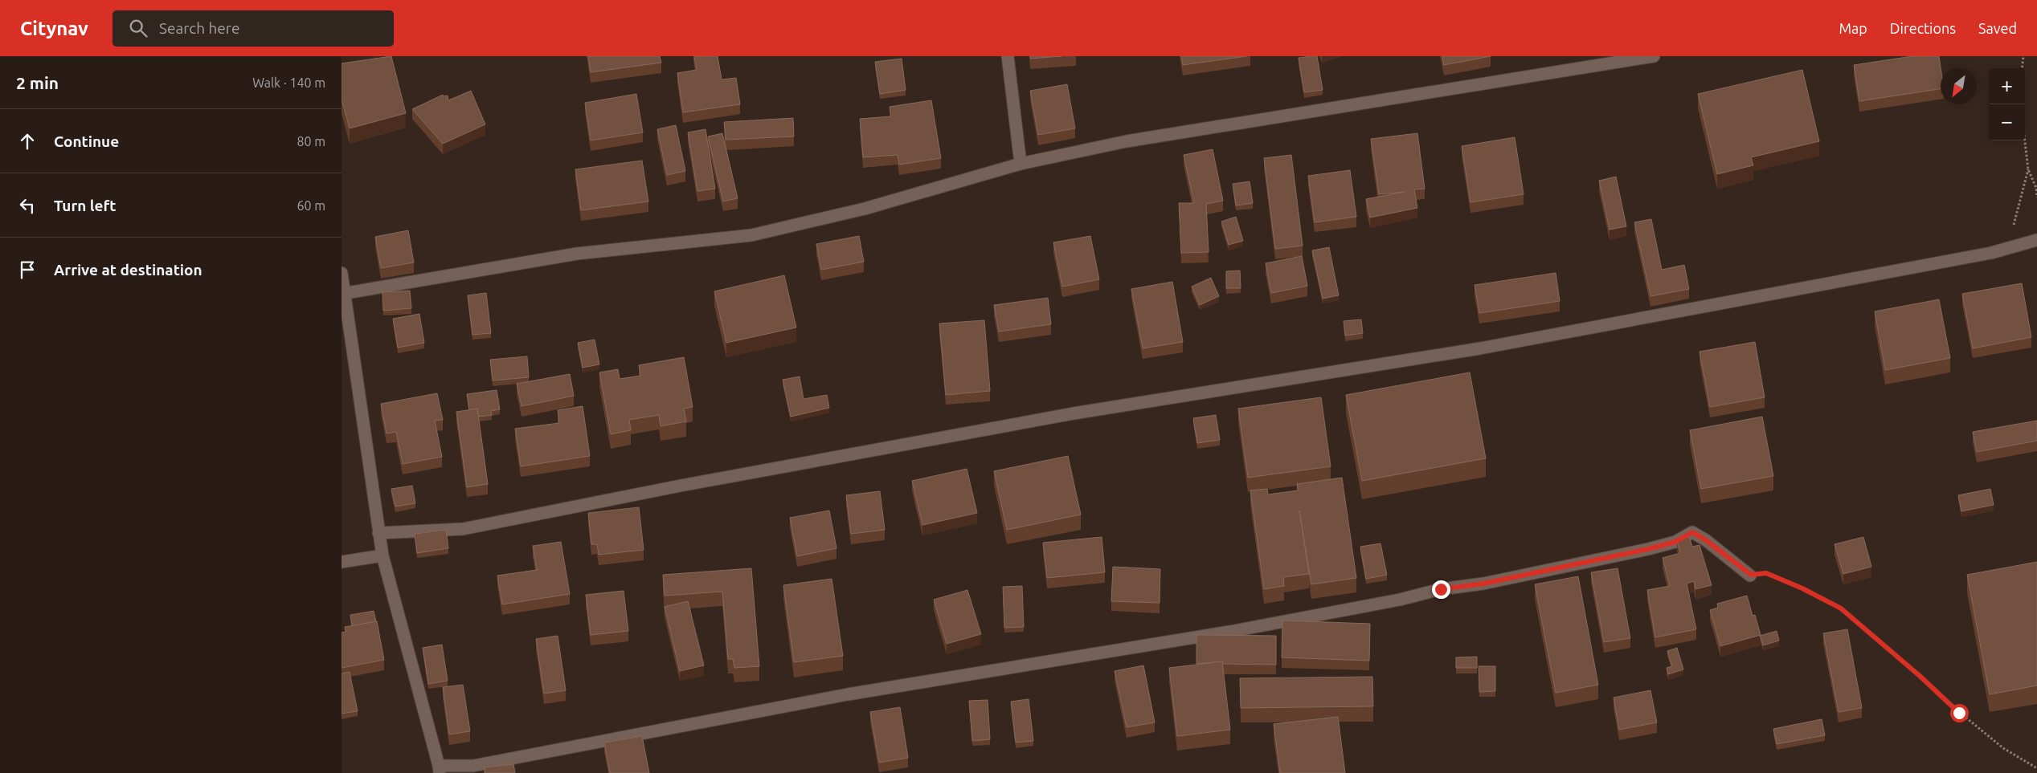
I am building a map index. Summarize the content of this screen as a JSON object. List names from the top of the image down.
{
  "north": "bottom left",
  "page": {
    "header": "Citynav",
    "search": "Search here",
    "nav": ["Map", "Directions", "Saved"],
    "heading": ["2 min", "Walk · 140 m"],
    "map_buttons": ["+", "−"],
    "list": [
      ["Continue", "80 m"],
      ["Turn left", "60 m"],
      "Arrive at destination"
    ]
  }
}
